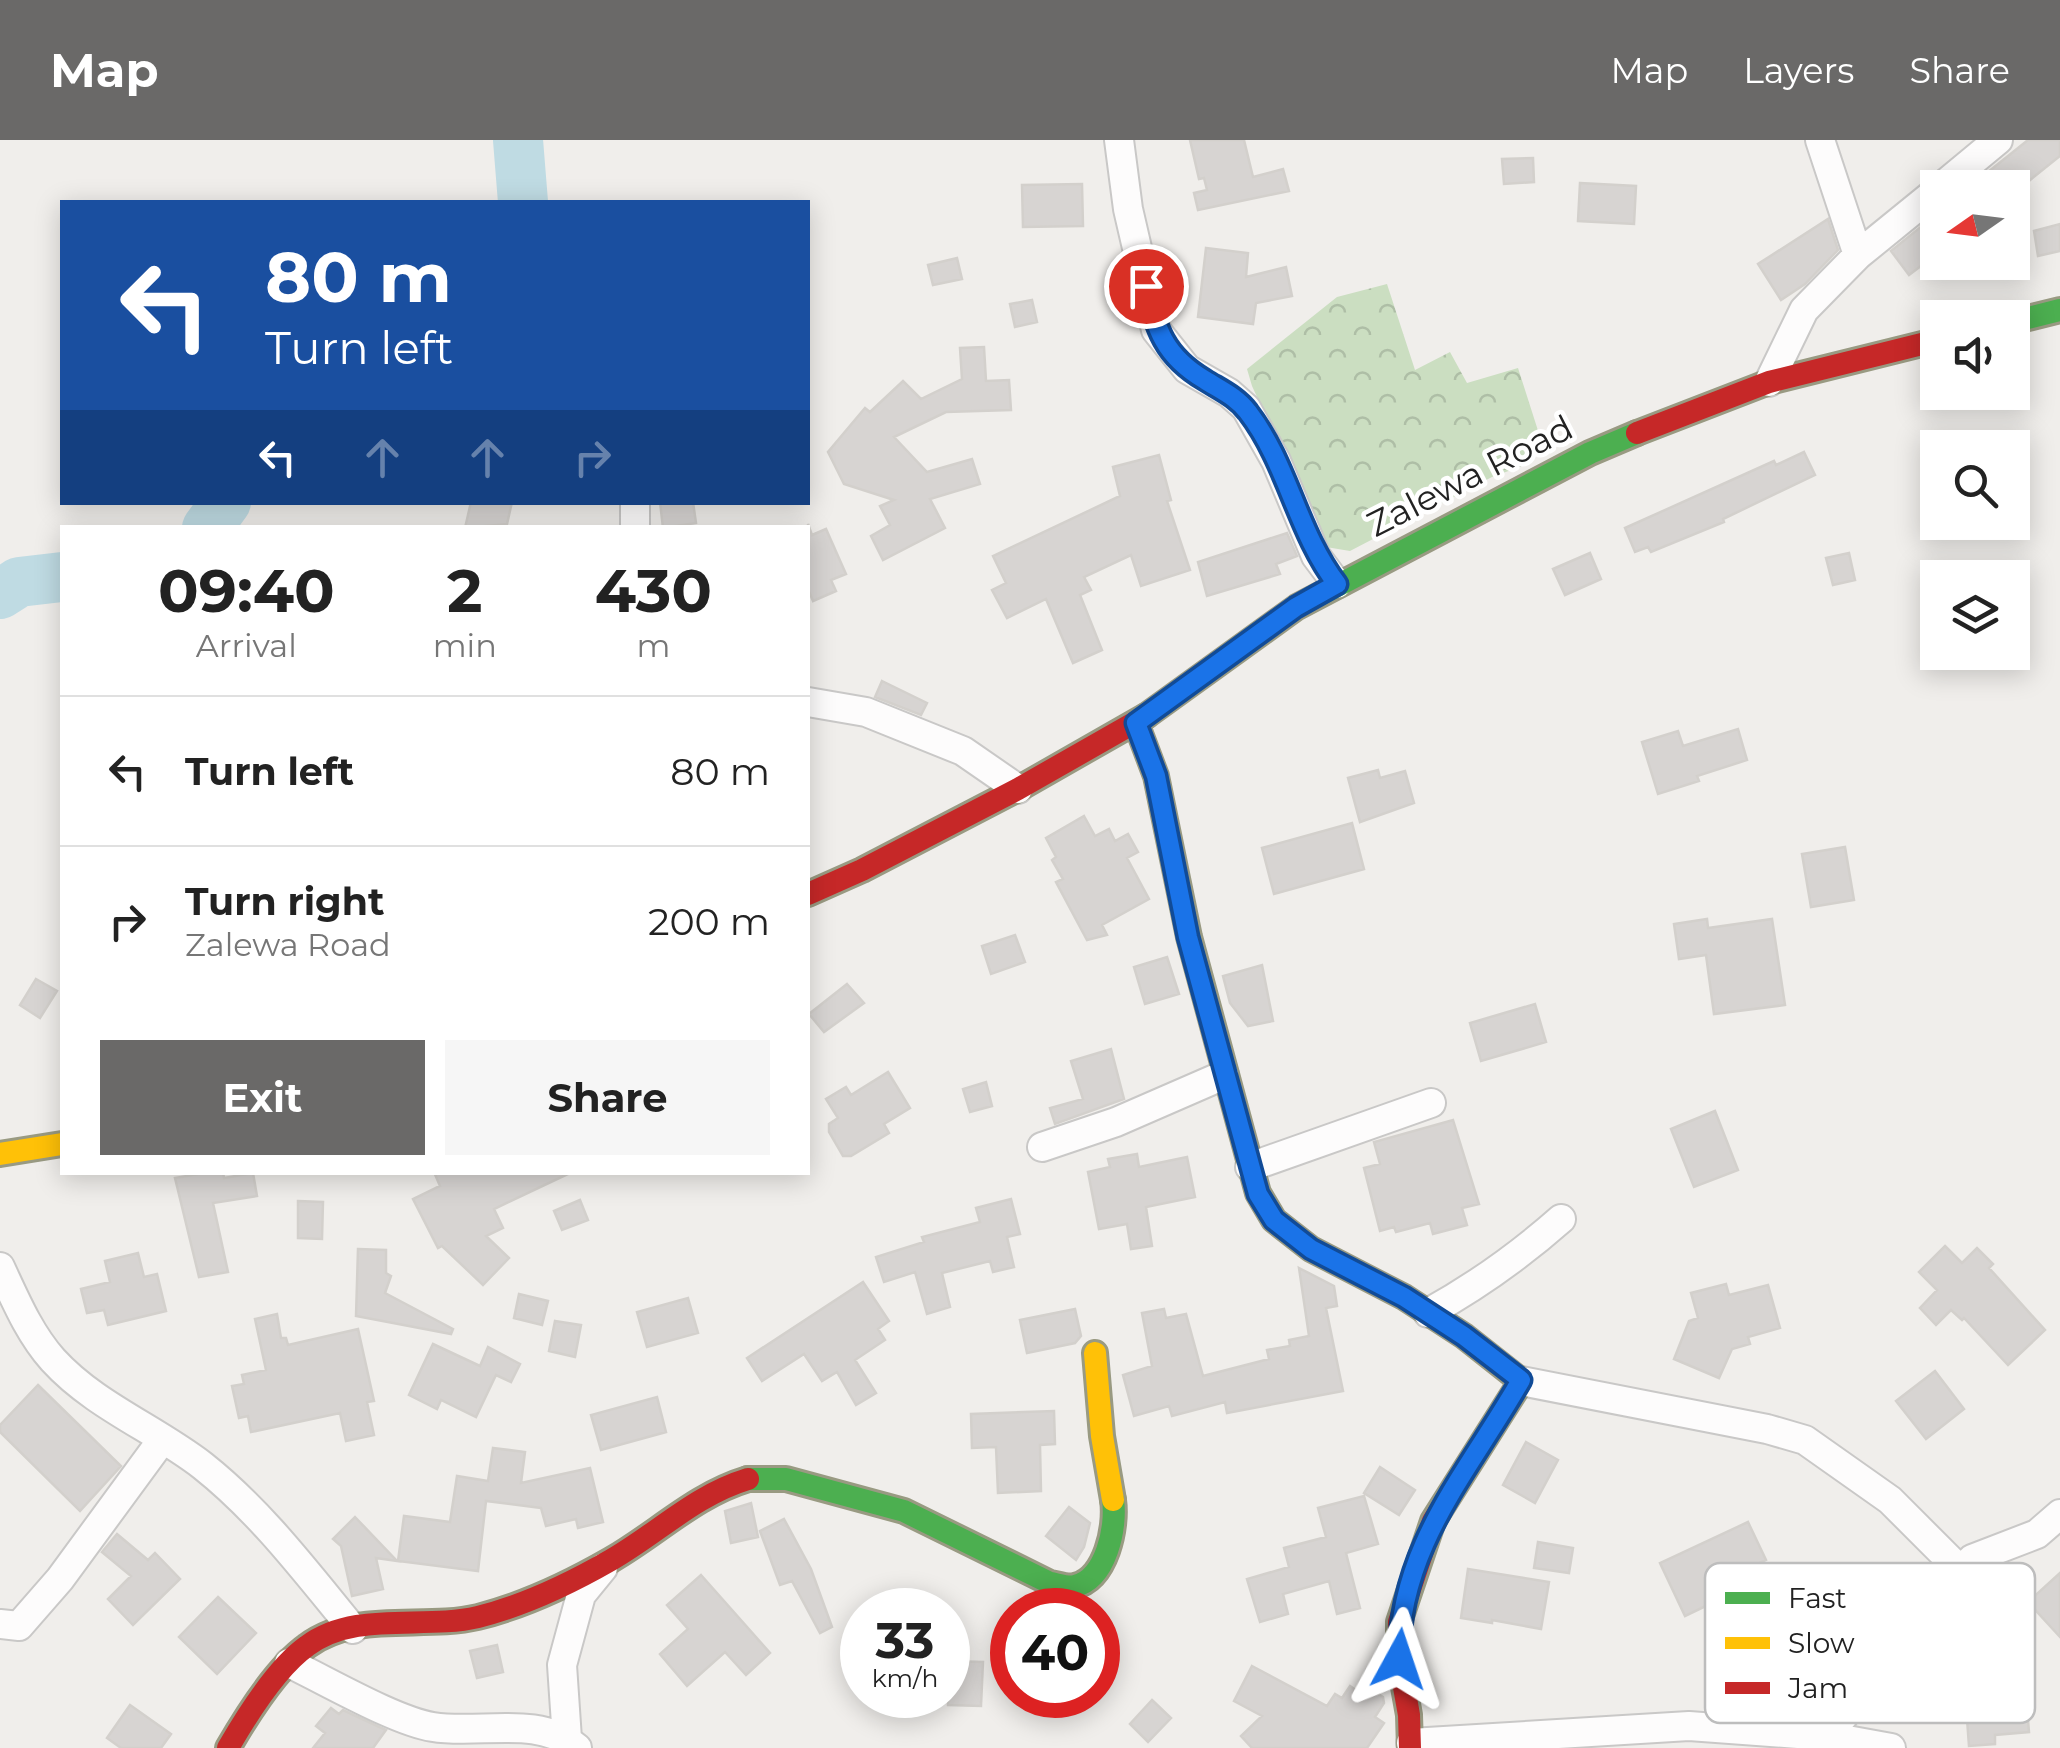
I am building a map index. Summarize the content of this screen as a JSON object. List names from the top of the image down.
{
  "streets": {
    "main road": ["Zalewa Road"]
  },
  "legend": ["Fast", "Slow", "Jam"],
  "north": "left",
  "page": {
    "header": "Map",
    "nav": ["Map", "Layers", "Share"],
    "turn": ["80 m", "Turn left"],
    "eta": [
      "09:40",
      "Arrival",
      "2",
      "min",
      "430",
      "m"
    ],
    "list": [
      {
        "name": "Turn left",
        "value": "80 m"
      },
      {
        "name": "Turn right",
        "note": "Zalewa Road",
        "value": "200 m"
      }
    ],
    "buttons": ["Exit", "Share"],
    "speed": "33 km/h",
    "limit": "40"
  }
}
